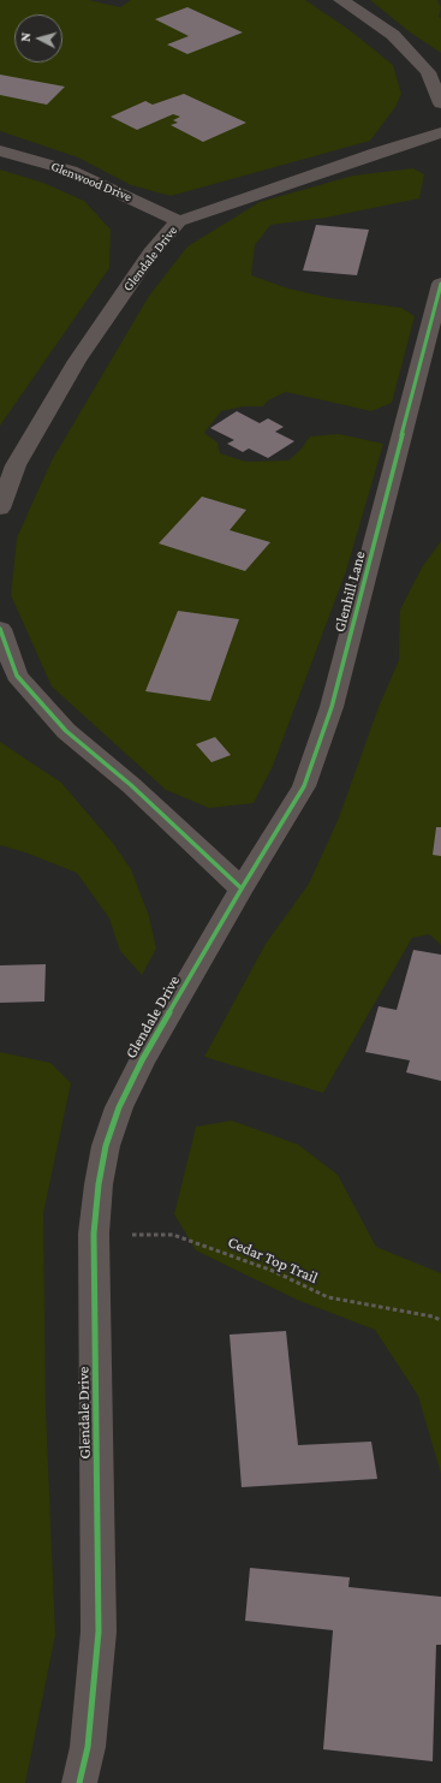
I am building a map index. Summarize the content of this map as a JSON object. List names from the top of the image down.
{
  "streets": {
    "street": ["Glenwood Drive", "Glendale Drive", "Glenhill Lane"],
    "path": ["Cedar Top Trail"]
  },
  "crossings": [
    ["Glenwood Drive", "Glendale Drive"],
    ["Glendale Drive", "Glenhill Lane"],
    ["Glendale Drive", "Cedar Top Trail"]
  ],
  "north": "left"
}
